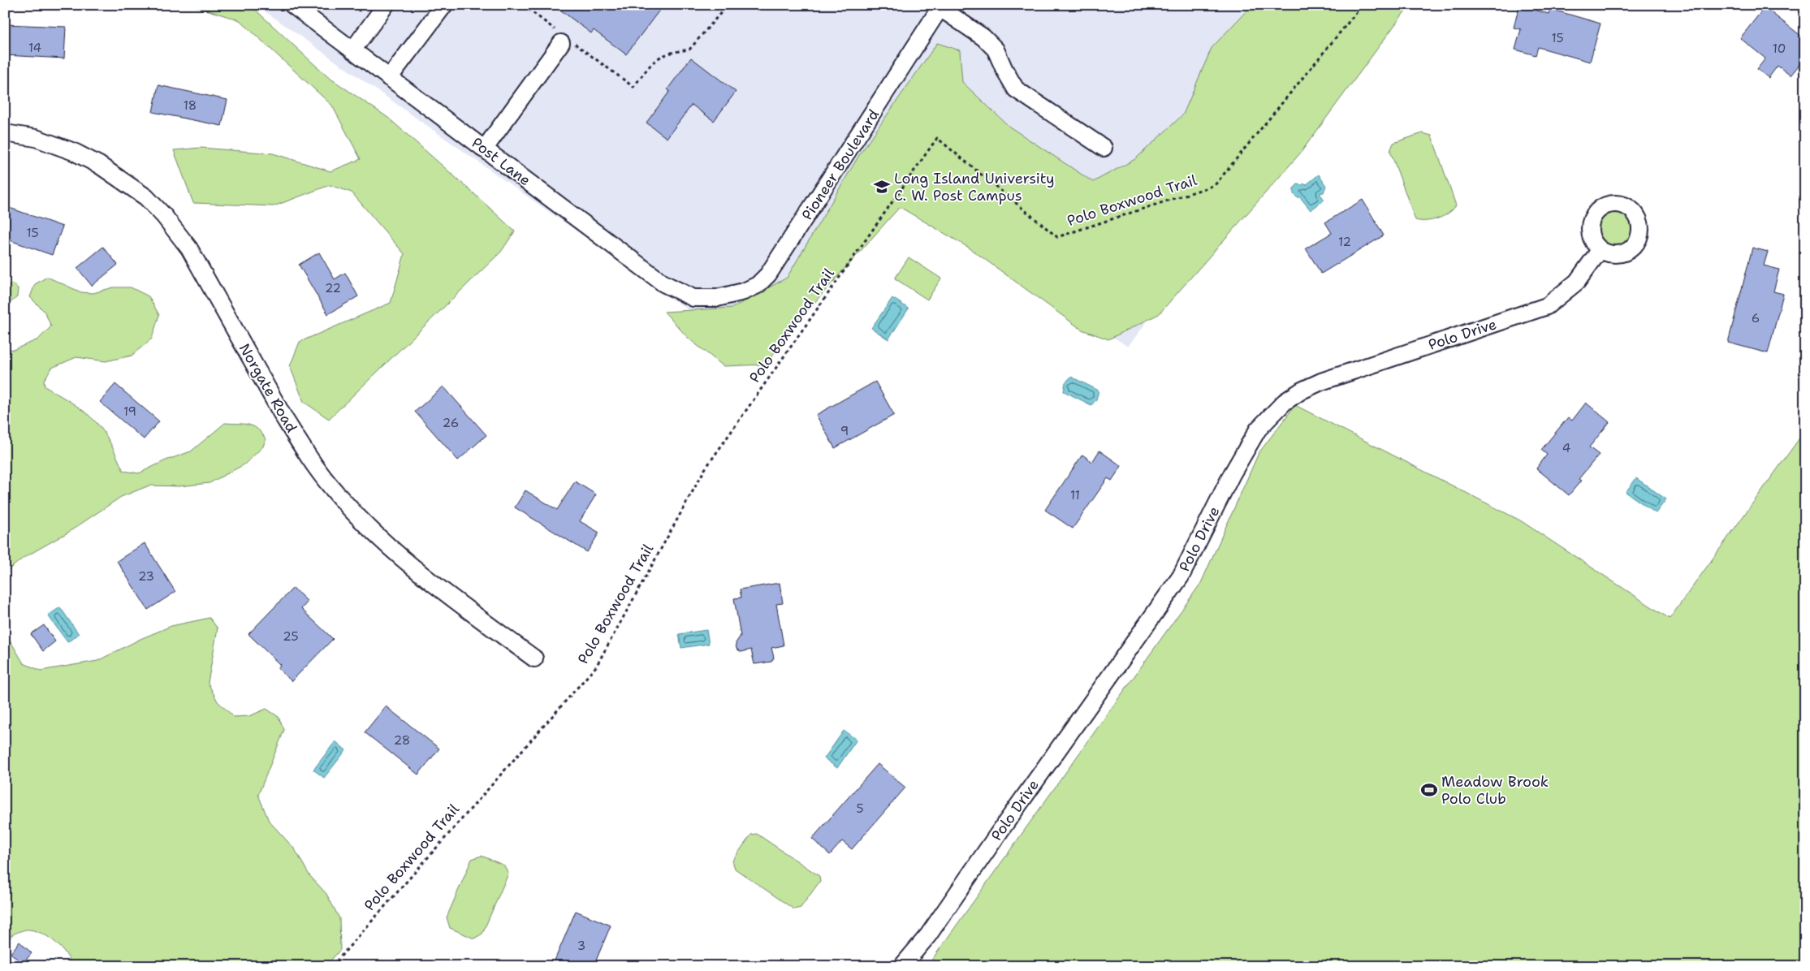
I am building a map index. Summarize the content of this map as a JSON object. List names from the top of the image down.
{
  "streets": {
    "street": [
      "Post Lane",
      "Pioneer Boulevard",
      "Polo Drive",
      "Norgate Road"
    ],
    "path": ["Polo Boxwood Trail"]
  },
  "crossings": [
    ["Post Lane", "Pioneer Boulevard"]
  ],
  "places": {
    "school or university": ["Long Island University C. W. Post Campus"],
    "sports": ["Meadow Brook Polo Club"]
  },
  "house_numbers": [
    "15",
    "14",
    "10",
    "18",
    "15",
    "12",
    "22",
    "6",
    "19",
    "26",
    "9",
    "4",
    "11",
    "23",
    "25",
    "28",
    "5",
    "3"
  ]
}
